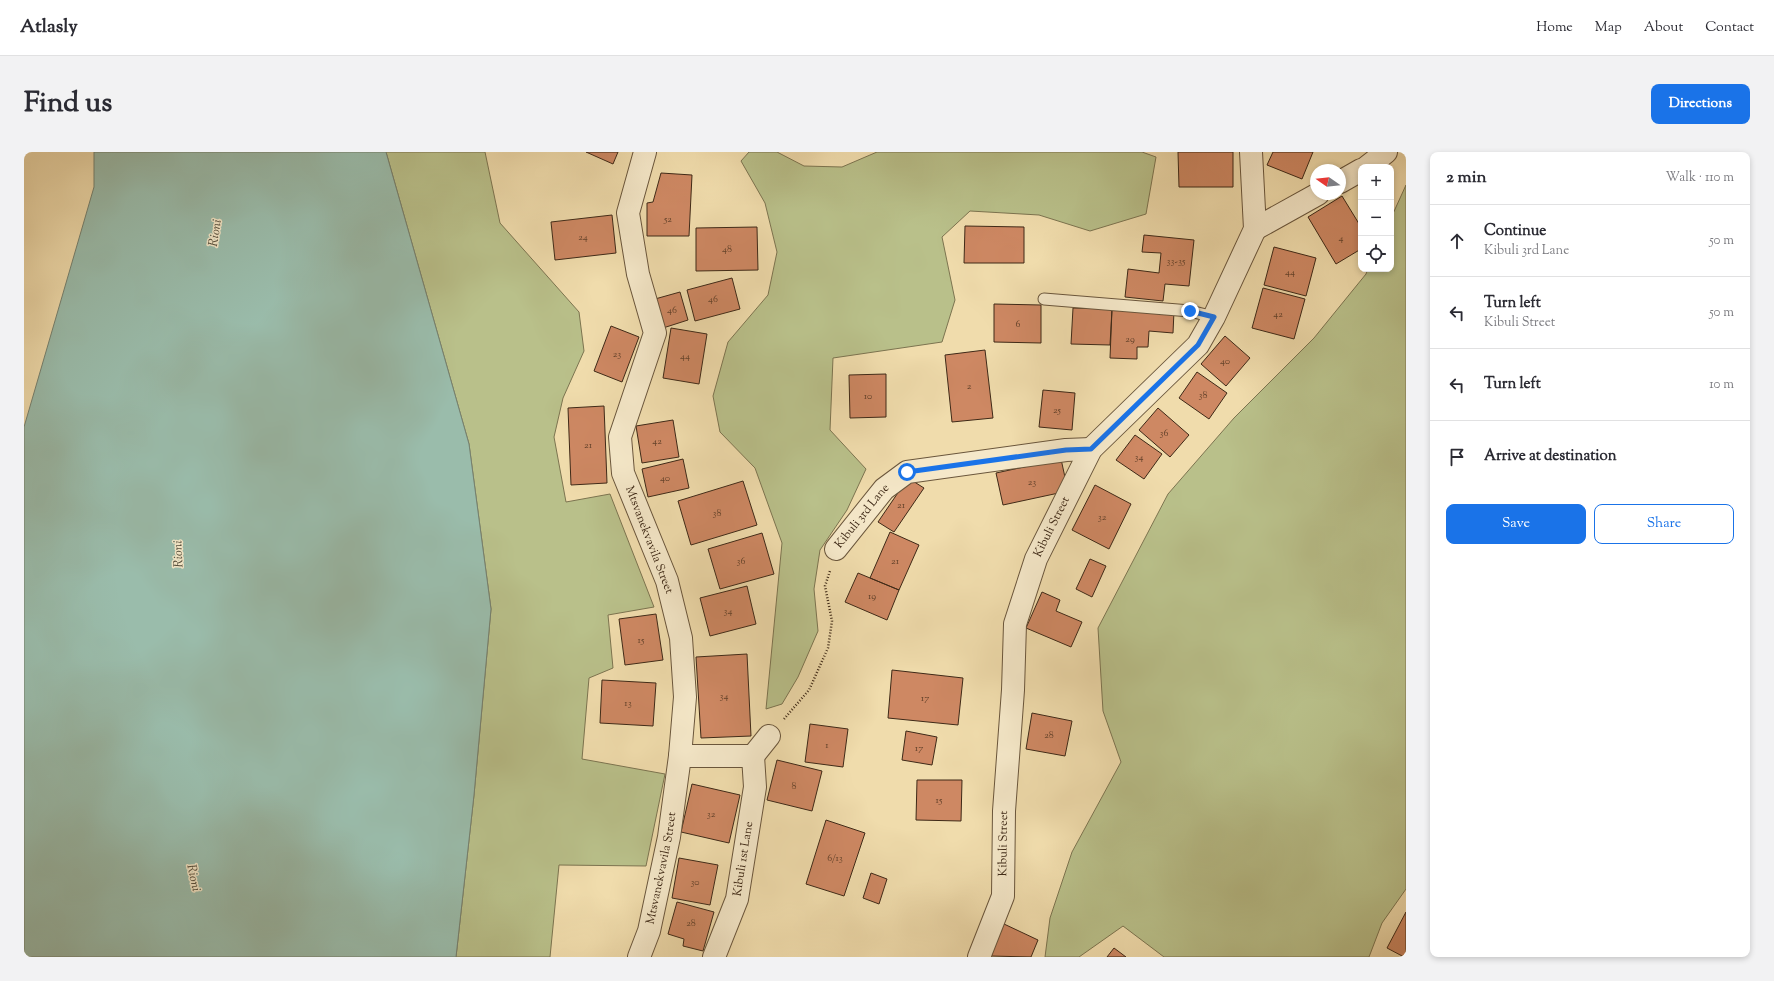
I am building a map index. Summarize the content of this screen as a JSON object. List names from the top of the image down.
{
  "streets": {
    "street": [
      "Kibuli 3rd Lane",
      "Kibuli Street",
      "Mtsvanekvavila Street",
      "Kibuli 1st Lane"
    ]
  },
  "crossings": [
    ["Kibuli 3rd Lane", "Kibuli Street"]
  ],
  "water": ["Rioni"],
  "house_numbers": [
    "52",
    "24",
    "4",
    "48",
    "33-35",
    "44",
    "46",
    "46",
    "42",
    "6",
    "29",
    "23",
    "44",
    "40",
    "2",
    "38",
    "10",
    "25",
    "36",
    "42",
    "21",
    "34",
    "40",
    "23",
    "21",
    "38",
    "32",
    "36",
    "21",
    "19",
    "34",
    "15",
    "34",
    "17",
    "13",
    "28",
    "1",
    "17",
    "8",
    "15",
    "32",
    "6/13",
    "30",
    "28"
  ],
  "north": "left",
  "page": {
    "header": "Atlasly",
    "nav": [
      "Home",
      "Map",
      "About",
      "Contact"
    ],
    "title": "Find us",
    "buttons": [
      "Directions",
      ["Save", "Share"]
    ],
    "heading": ["2 min", "Walk · 110 m"],
    "map_buttons": ["+", "−"],
    "list": [
      ["Continue", "Kibuli 3rd Lane", "50 m"],
      ["Turn left", "Kibuli Street", "50 m"],
      ["Turn left", "10 m"],
      "Arrive at destination"
    ]
  }
}
